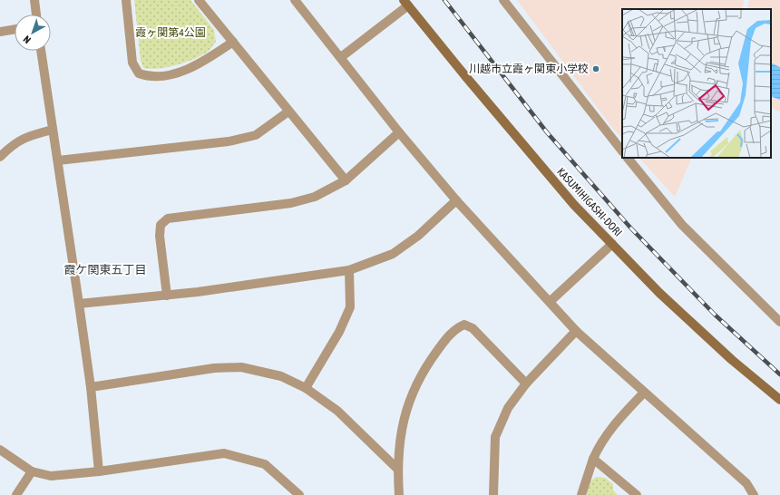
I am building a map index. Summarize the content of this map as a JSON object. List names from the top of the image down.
{
  "streets": {
    "street": ["KASUMIHIGASHI-DORI"]
  },
  "districts": ["霞ケ関東五丁目"],
  "parks": ["霞ヶ関第4公園"],
  "places": ["川越市立霞ヶ関東小学校"],
  "north": "bottom left"
}
